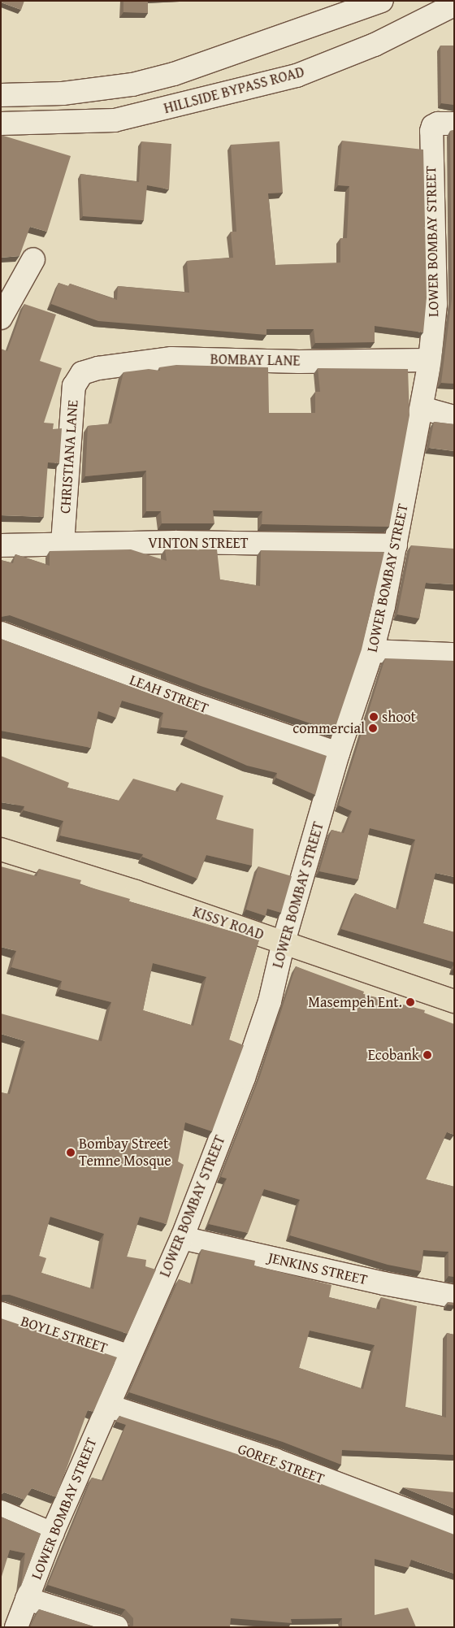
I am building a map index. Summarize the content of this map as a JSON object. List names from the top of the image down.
{
  "streets": {
    "main road": ["KISSY ROAD"],
    "street": [
      "HILLSIDE BYPASS ROAD",
      "LOWER BOMBAY STREET",
      "BOMBAY LANE",
      "CHRISTIANA LANE",
      "VINTON STREET",
      "LEAH STREET",
      "JENKINS STREET",
      "BOYLE STREET",
      "GOREE STREET"
    ]
  },
  "crossings": [
    ["LOWER BOMBAY STREET", "BOMBAY LANE"],
    ["LOWER BOMBAY STREET", "VINTON STREET"],
    ["LOWER BOMBAY STREET", "LEAH STREET"],
    ["LOWER BOMBAY STREET", "KISSY ROAD"],
    ["LOWER BOMBAY STREET", "JENKINS STREET"],
    ["LOWER BOMBAY STREET", "BOYLE STREET"],
    ["LOWER BOMBAY STREET", "GOREE STREET"],
    ["BOMBAY LANE", "CHRISTIANA LANE"],
    ["CHRISTIANA LANE", "VINTON STREET"]
  ],
  "places": [
    "shoot",
    "commercial",
    "Masempeh Ent.",
    "Ecobank",
    "Bombay Street Temne Mosque"
  ]
}
